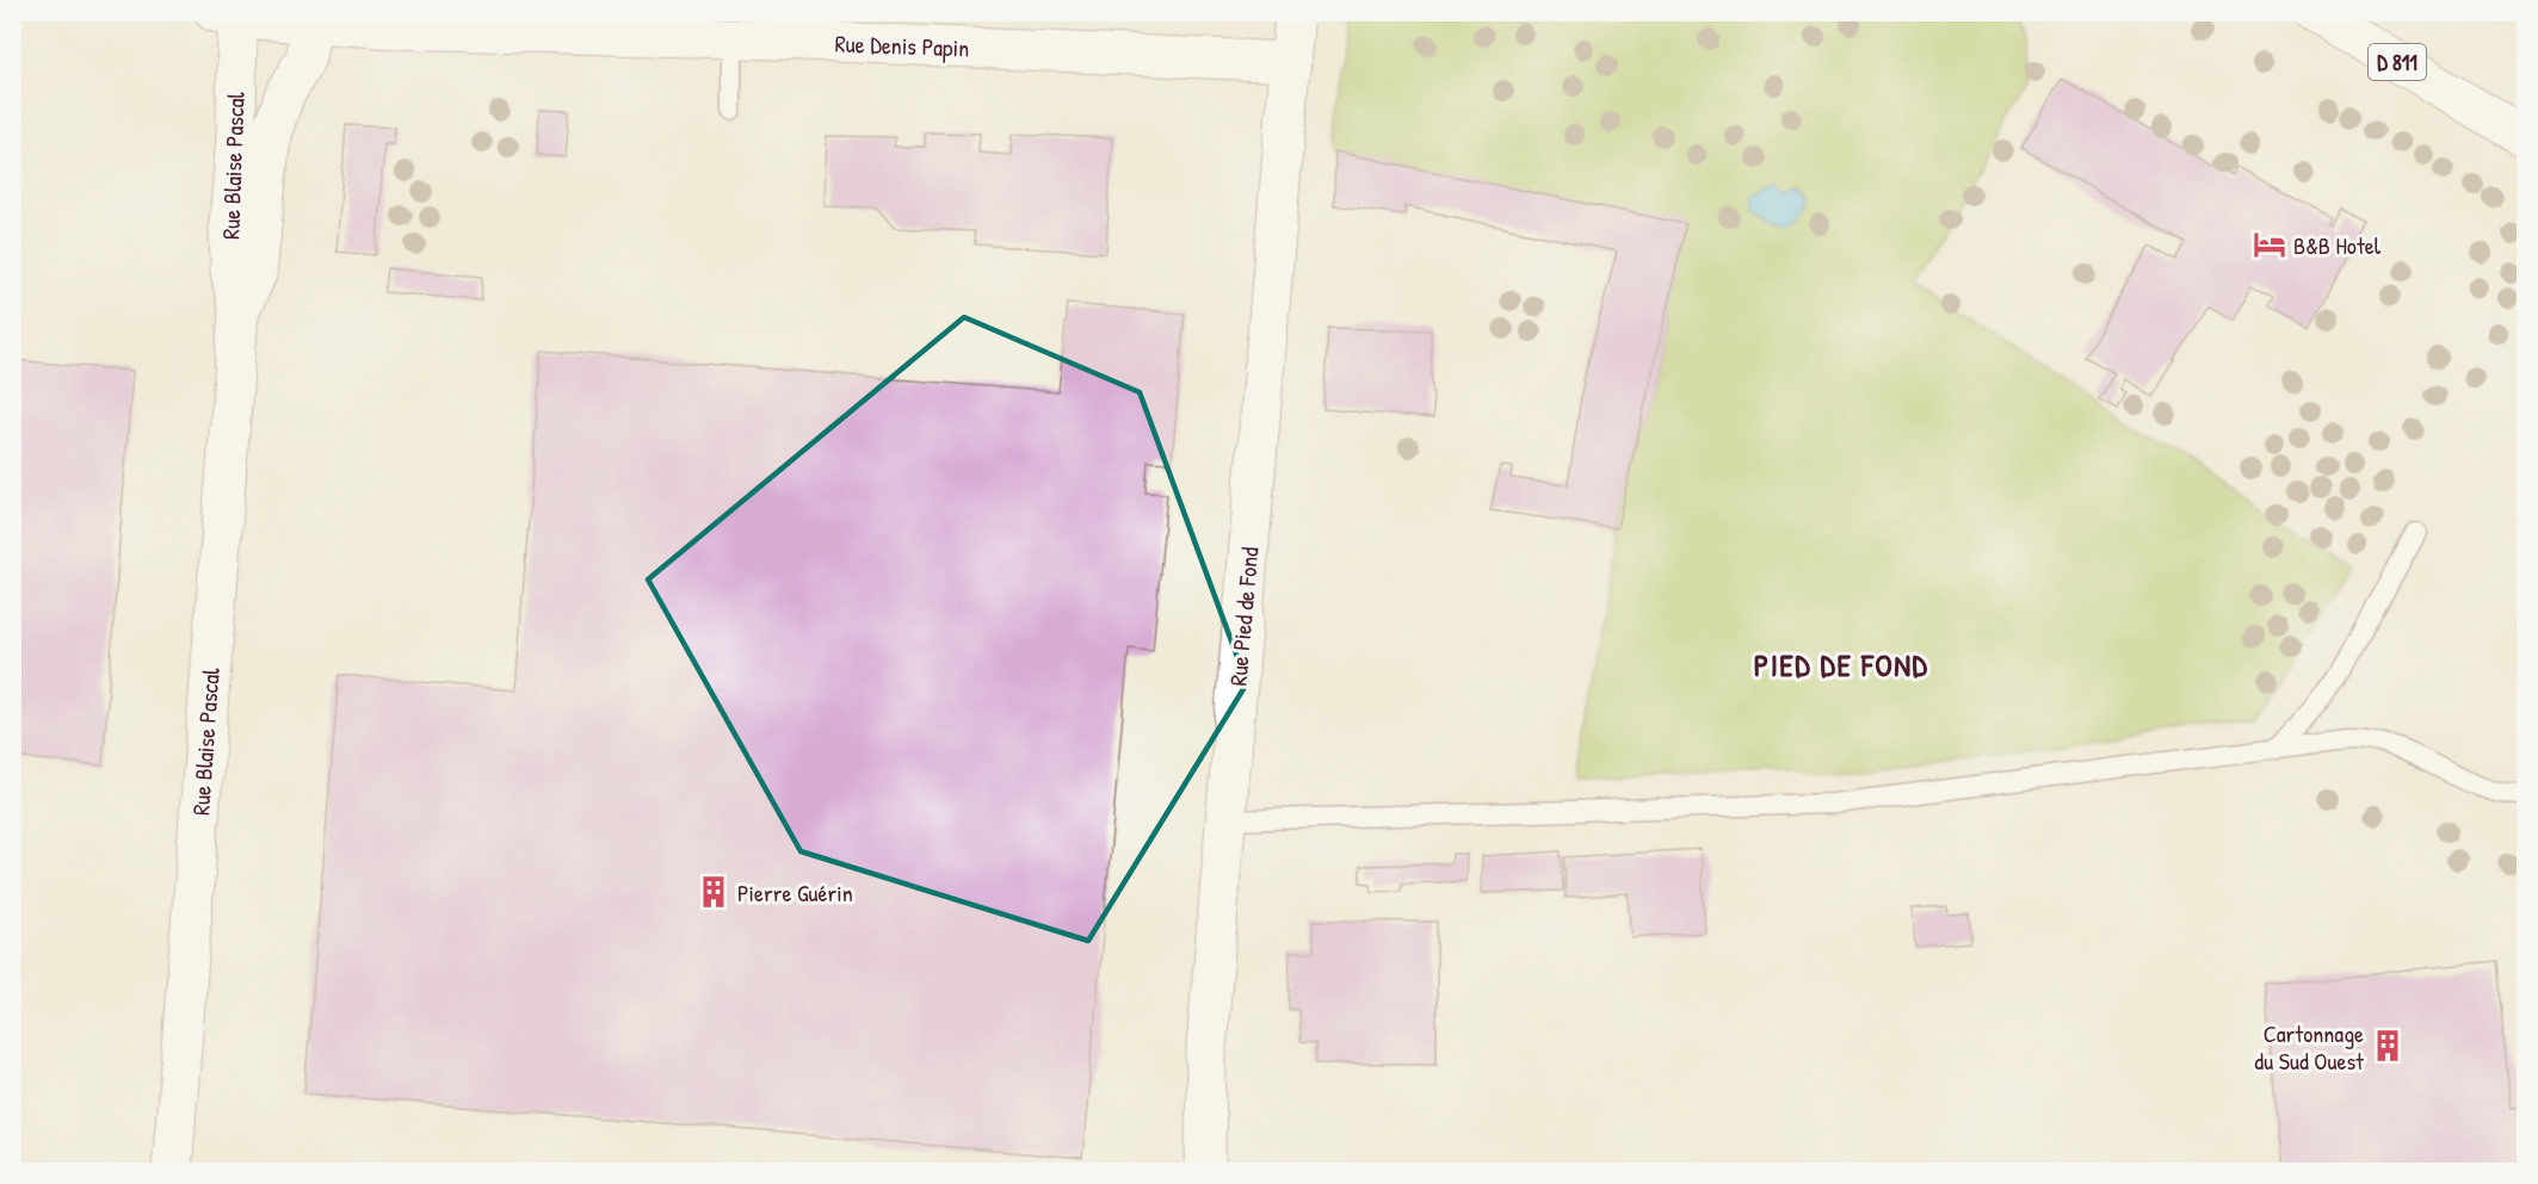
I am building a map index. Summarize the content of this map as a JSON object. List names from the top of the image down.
{
  "streets": {
    "street": [
      "Rue Denis Papin",
      "D 811",
      "Rue Blaise Pascal",
      "Rue Pied de Fond"
    ]
  },
  "crossings": [
    ["Rue Denis Papin", "Rue Blaise Pascal"],
    ["Rue Denis Papin", "Rue Pied de Fond"]
  ],
  "districts": ["PIED DE FOND"],
  "places": {
    "hotel": ["B&B Hotel"],
    "building": ["Pierre Guérin", "Cartonnage du Sud Ouest"]
  }
}
